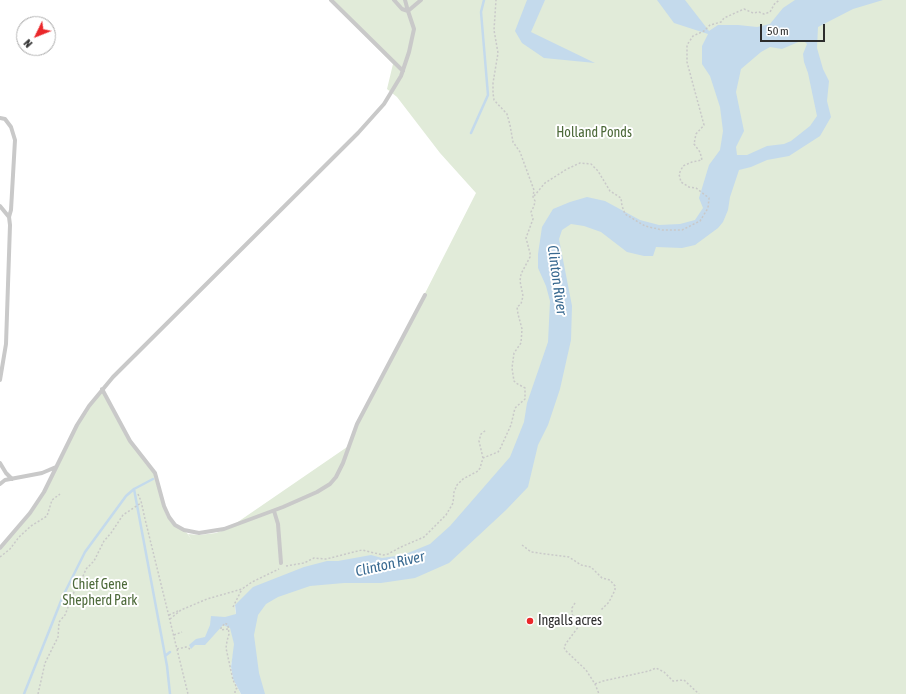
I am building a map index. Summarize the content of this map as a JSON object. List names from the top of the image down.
{
  "water": ["Clinton River"],
  "parks": ["Holland Ponds", "Chief Gene Shepherd Park"],
  "places": ["Ingalls acres"],
  "scale_bar": "50 m",
  "north": "bottom left"
}
